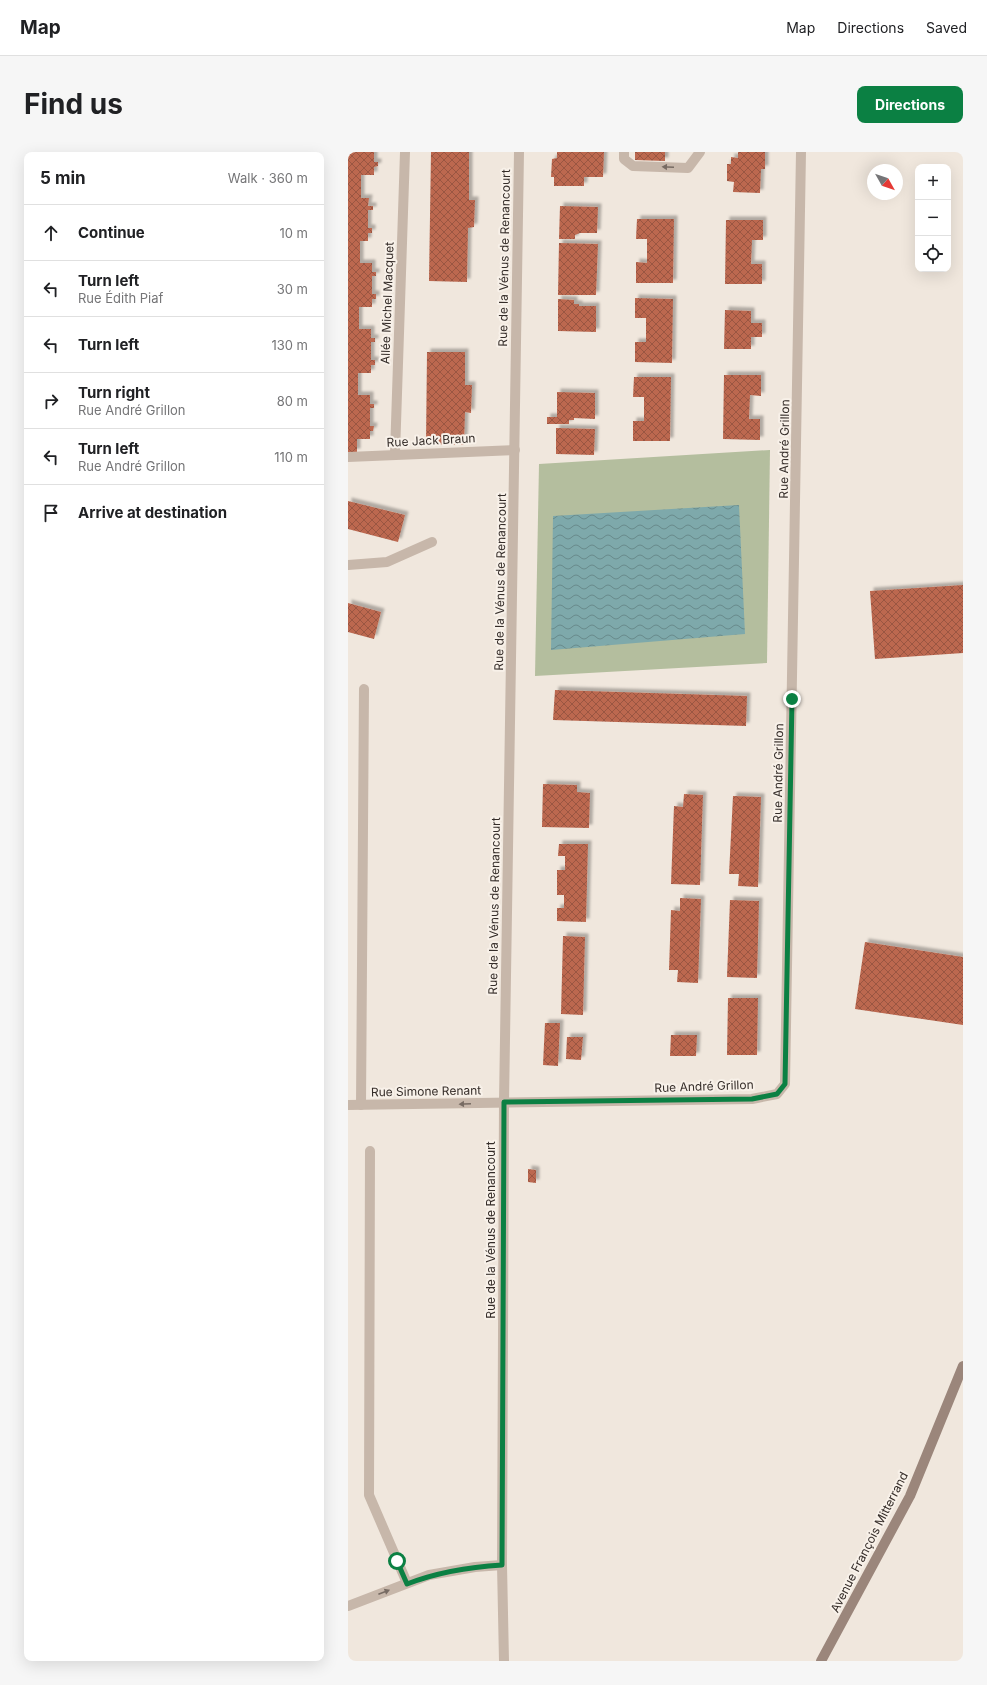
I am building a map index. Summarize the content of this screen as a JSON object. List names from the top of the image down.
{
  "streets": {
    "main road": ["Avenue François Mitterrand"],
    "street": [
      "Rue de la Vénus de Renancourt",
      "Allée Michel Macquet",
      "Rue Jack Braun",
      "Rue André Grillon",
      "Rue Simone Renant"
    ]
  },
  "crossings": [
    ["Rue de la Vénus de Renancourt", "Rue Jack Braun"],
    ["Rue de la Vénus de Renancourt", "Rue André Grillon"],
    ["Rue de la Vénus de Renancourt", "Rue Simone Renant"],
    ["Allée Michel Macquet", "Rue Jack Braun"],
    ["Rue André Grillon", "Rue Simone Renant"]
  ],
  "one_way": ["Rue Simone Renant"],
  "north": "bottom right",
  "page": {
    "header": "Map",
    "nav": ["Map", "Directions", "Saved"],
    "buttons": "Directions",
    "title": "Find us",
    "heading": ["5 min", "Walk · 360 m"],
    "map_buttons": ["+", "−"],
    "list": [
      ["Continue", "10 m"],
      ["Turn left", "Rue Édith Piaf", "30 m"],
      ["Turn left", "130 m"],
      ["Turn right", "Rue André Grillon", "80 m"],
      ["Turn left", "Rue André Grillon", "110 m"],
      "Arrive at destination"
    ]
  }
}
